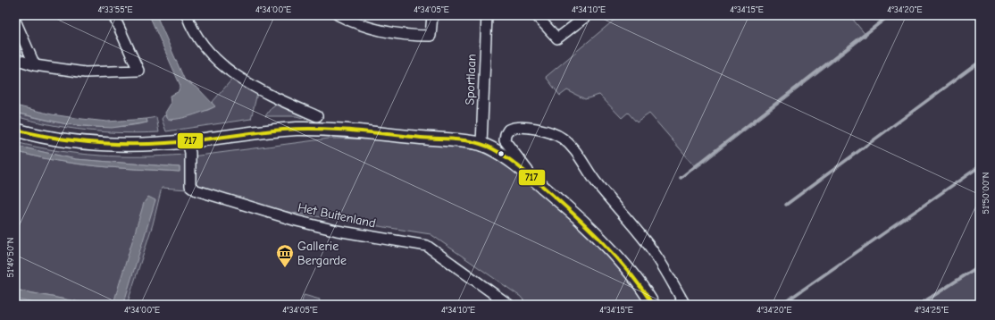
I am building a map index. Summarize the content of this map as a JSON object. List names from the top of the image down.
{
  "streets": {
    "street": ["Sportlaan", "Het Buitenland"]
  },
  "places": {
    "museum": ["Gallerie Bergarde"]
  },
  "lines": ["transit line 717"],
  "coordinates": [
    "4°33'55\"E",
    "4°34'00\"E",
    "4°34'05\"E",
    "4°34'10\"E",
    "4°34'15\"E",
    "4°34'20\"E",
    "51°50'00\"N",
    "51°49'50\"N",
    "4°34'25\"E"
  ]
}
